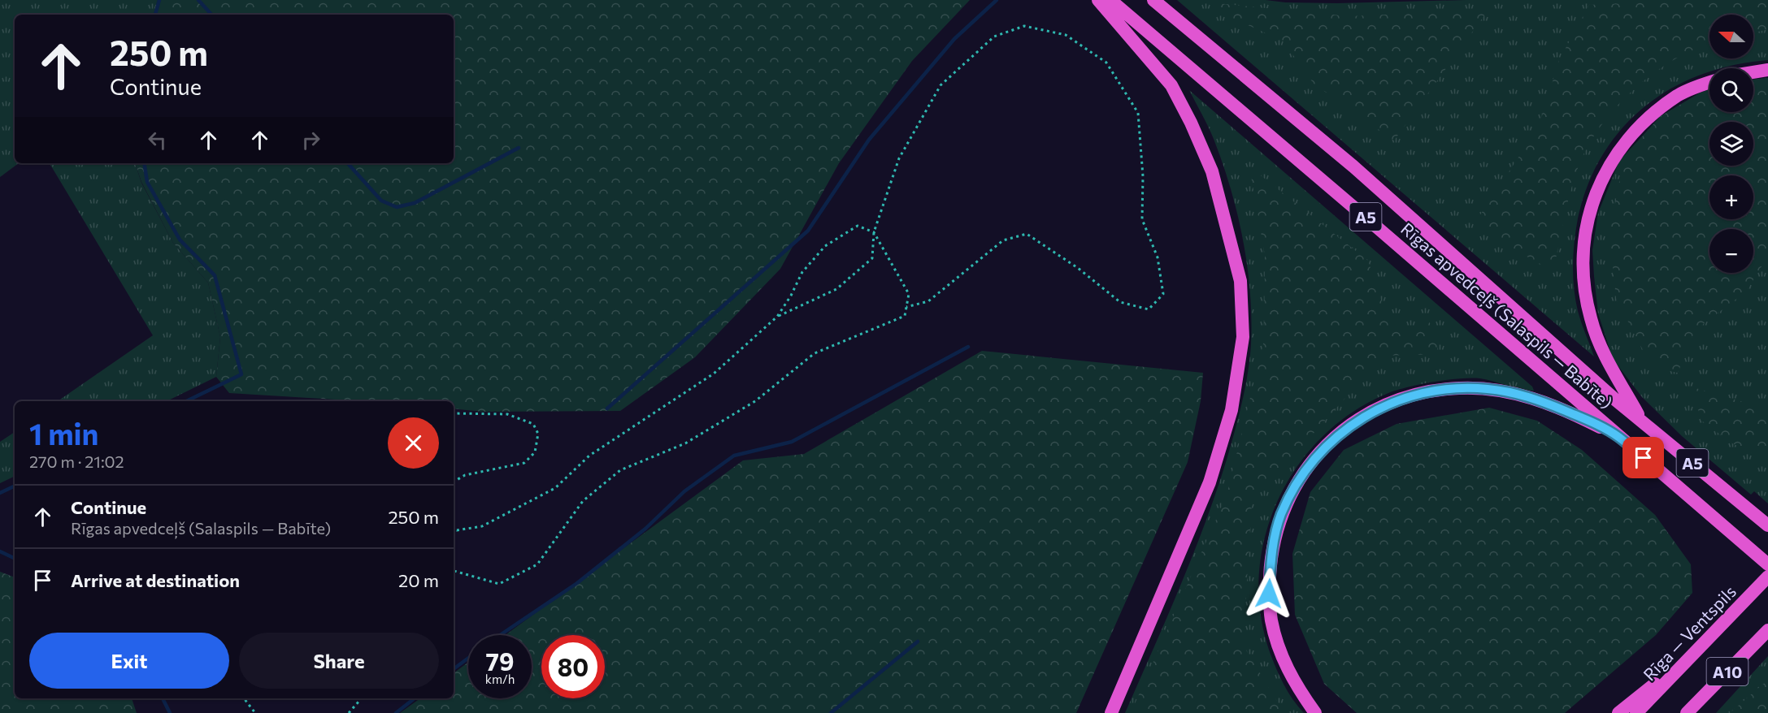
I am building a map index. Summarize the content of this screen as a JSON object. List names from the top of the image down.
{
  "streets": {
    "highway": [
      "A5",
      "Rīgas apvedceļš (Salaspils — Babīte)",
      "Rīga — Ventspils",
      "A10"
    ]
  },
  "north": "left",
  "page": {
    "map_buttons": ["+", "−"],
    "turn": ["250 m", "Continue"],
    "heading": ["1 min", "270 m · 21:02"],
    "list": [
      {
        "name": "Continue",
        "note": "Rīgas apvedceļš (Salaspils — Babīte)",
        "value": "250 m"
      },
      {
        "name": "Arrive at destination",
        "value": "20 m"
      }
    ],
    "buttons": ["Exit", "Share"],
    "speed": "79 km/h",
    "limit": "80"
  }
}
